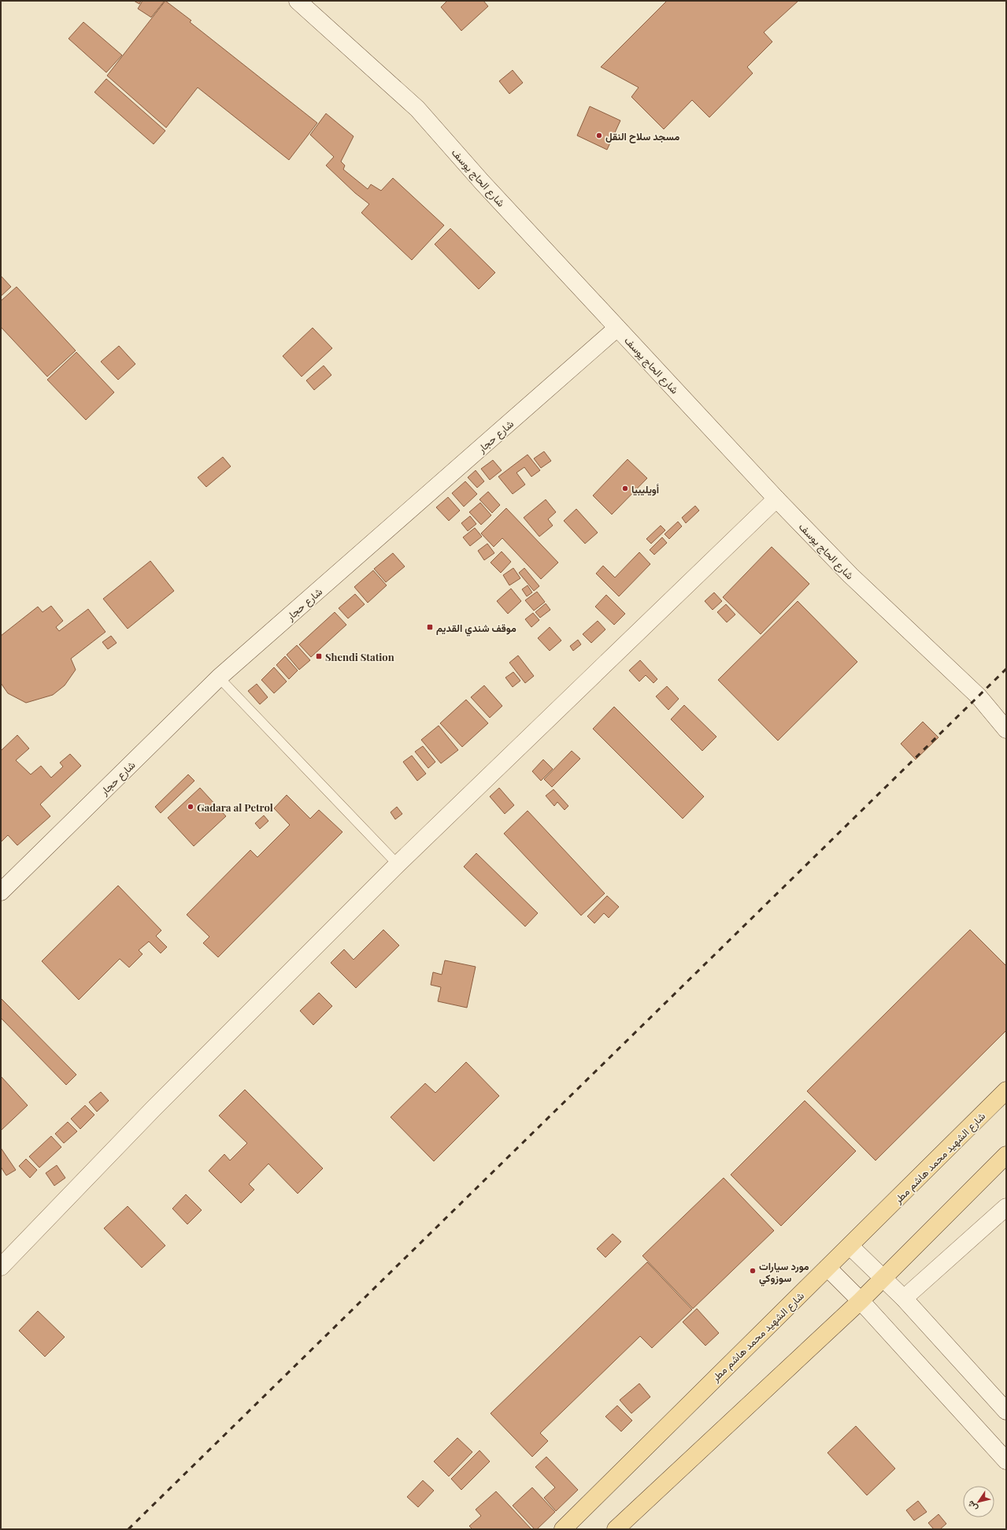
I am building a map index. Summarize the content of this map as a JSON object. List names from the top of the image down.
{
  "streets": {
    "main road": ["شارع الشهيد محمد هاشم مطر"],
    "street": ["شارع الحاج يوسف", "شارع حجار"]
  },
  "crossings": [
    ["شارع الحاج يوسف", "شارع حجار"]
  ],
  "places": {
    "other": [
      "مسجد سلاح النقل",
      "أويليبيا",
      "Gadara al Petrol",
      "مورد سيارات سوزوكي"
    ],
    "transit": ["موقف شندي القديم", "Shendi Station"]
  },
  "north": "bottom left"
}
